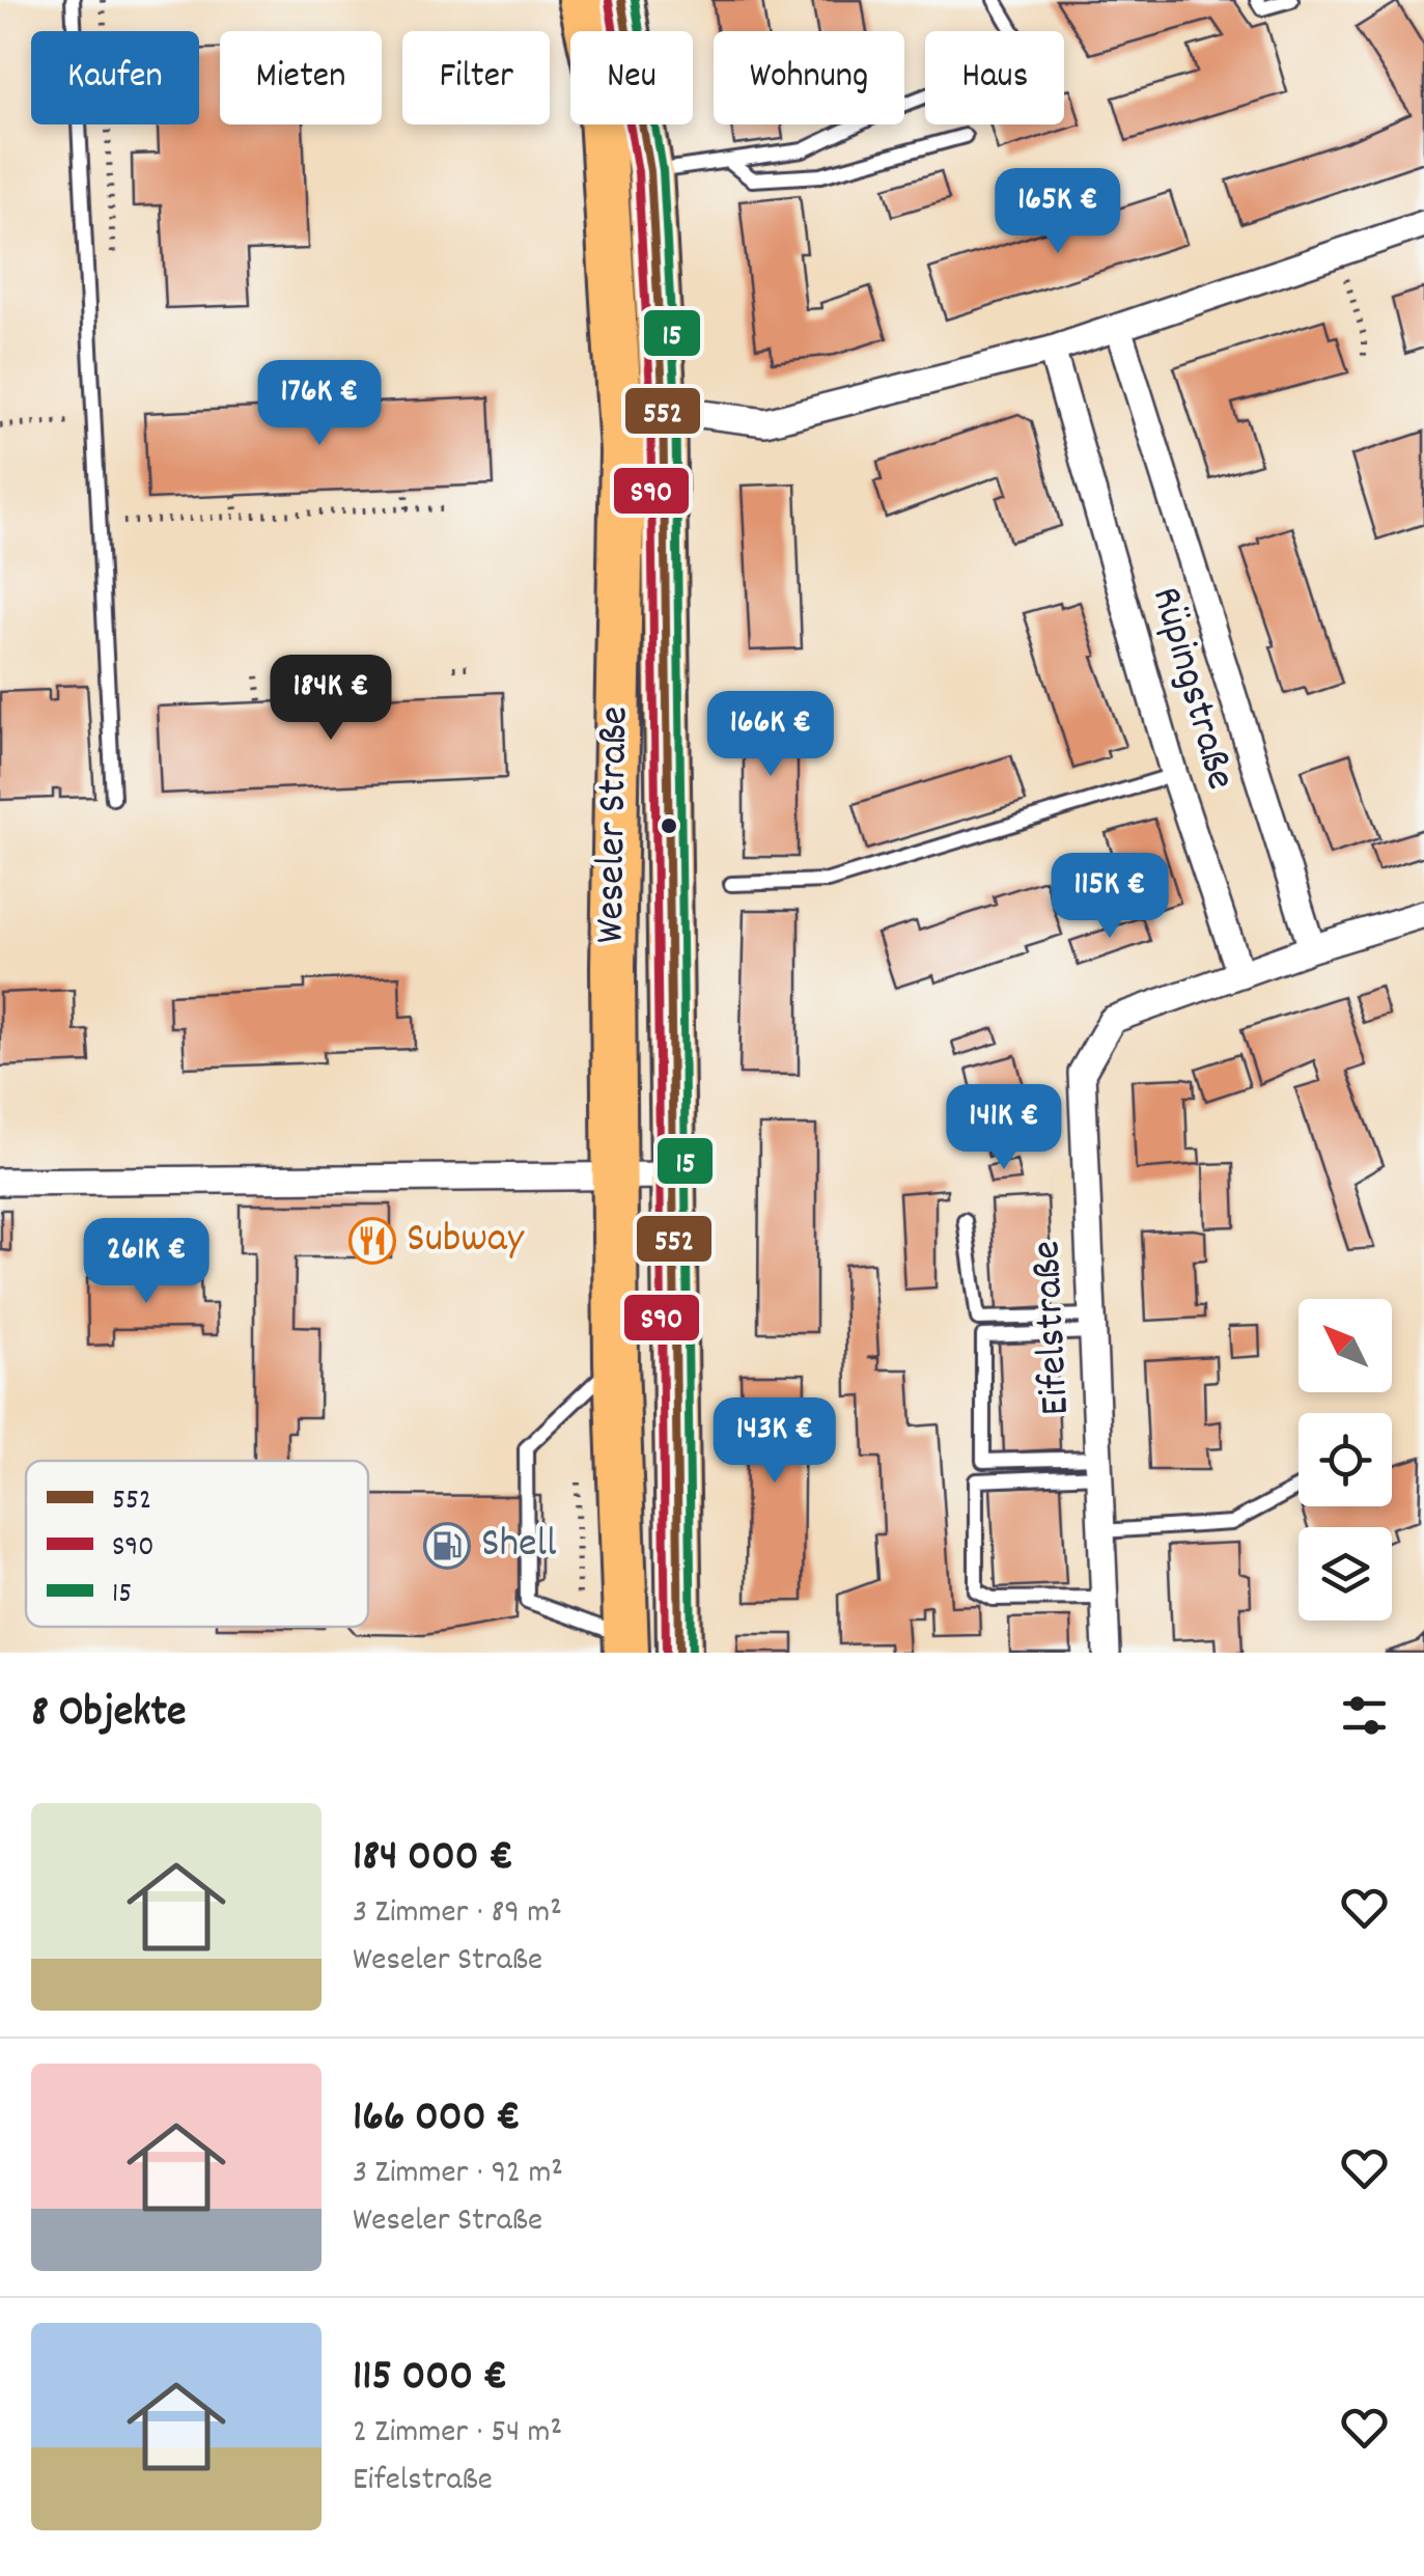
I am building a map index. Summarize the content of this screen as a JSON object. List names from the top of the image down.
{
  "streets": {
    "main road": ["Weseler Straße"],
    "street": ["Rüpingstraße", "Eifelstraße"]
  },
  "crossings": [
    ["Rüpingstraße", "Eifelstraße"]
  ],
  "places": {
    "restaurant": ["Subway"],
    "fuel station": ["Shell"]
  },
  "lines": ["transit line 552", "transit line 15", "transit line S90"],
  "legend": ["552", "S90", "15"],
  "north": "top left",
  "page": {
    "chip": [
      "Kaufen",
      "Mieten",
      "Filter",
      "Neu",
      "Wohnung",
      "Haus"
    ],
    "price": [
      "165K €",
      "176K €",
      "184K €",
      "166K €",
      "115K €",
      "141K €",
      "261K €",
      "143K €"
    ],
    "heading": "8 Objekte",
    "list": [
      {
        "name": "184 000 €",
        "note": "3 Zimmer · 89 m² · Weseler Straße"
      },
      {
        "name": "166 000 €",
        "note": "3 Zimmer · 92 m² · Weseler Straße"
      },
      {
        "name": "115 000 €",
        "note": "2 Zimmer · 54 m² · Eifelstraße"
      }
    ]
  }
}
